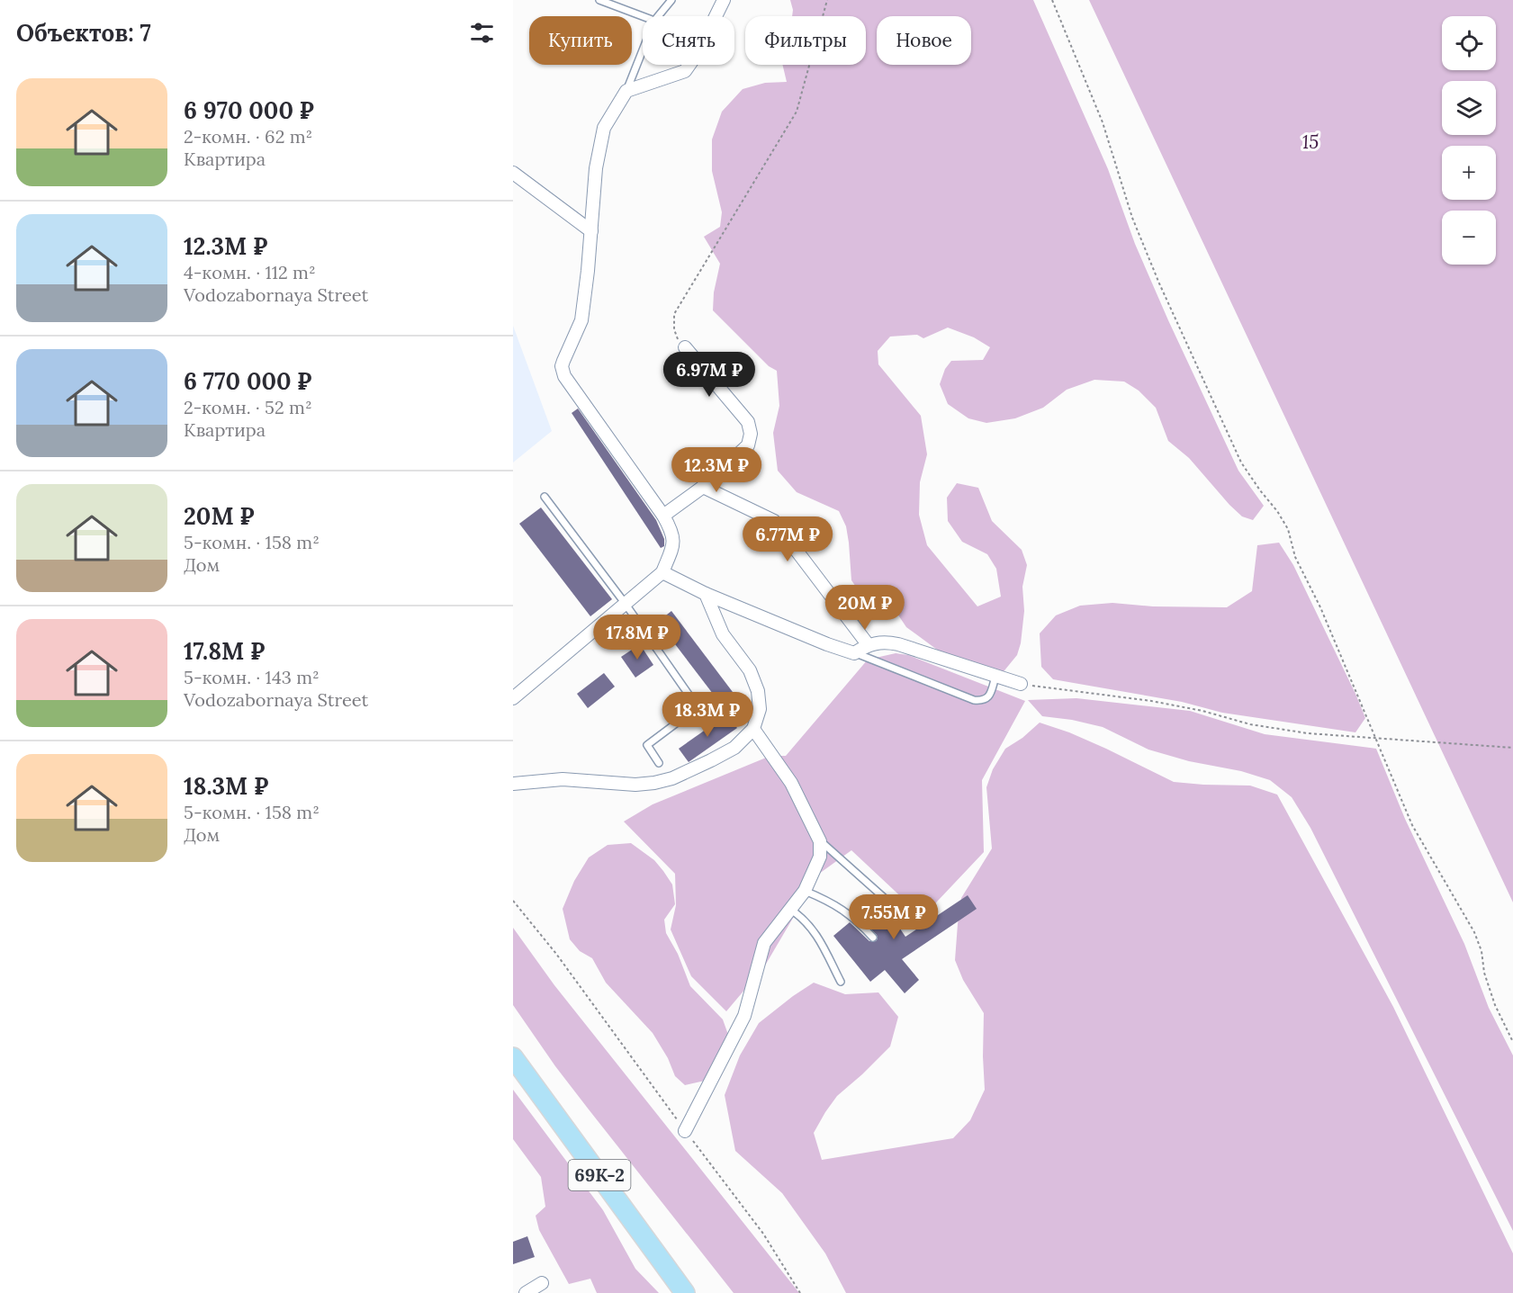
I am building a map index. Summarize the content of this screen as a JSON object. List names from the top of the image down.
{
  "streets": {
    "main road": ["69К-2"]
  },
  "parks": ["15"],
  "page": {
    "heading": "Объектов: 7",
    "map_buttons": ["+", "−"],
    "chip": [
      "Купить",
      "Снять",
      "Фильтры",
      "Новое"
    ],
    "list": [
      {
        "name": "6 970 000 ₽",
        "note": "2-комн. · 62 m² · Квартира"
      },
      {
        "name": "12.3M ₽",
        "note": "4-комн. · 112 m² · Vodozabornaya Street"
      },
      {
        "name": "6 770 000 ₽",
        "note": "2-комн. · 52 m² · Квартира"
      },
      {
        "name": "20M ₽",
        "note": "5-комн. · 158 m² · Дом"
      },
      {
        "name": "17.8M ₽",
        "note": "5-комн. · 143 m² · Vodozabornaya Street"
      },
      {
        "name": "18.3M ₽",
        "note": "5-комн. · 158 m² · Дом"
      }
    ],
    "price": [
      "6.97M ₽",
      "12.3M ₽",
      "6.77M ₽",
      "20M ₽",
      "17.8M ₽",
      "18.3M ₽",
      "7.55M ₽"
    ]
  }
}
